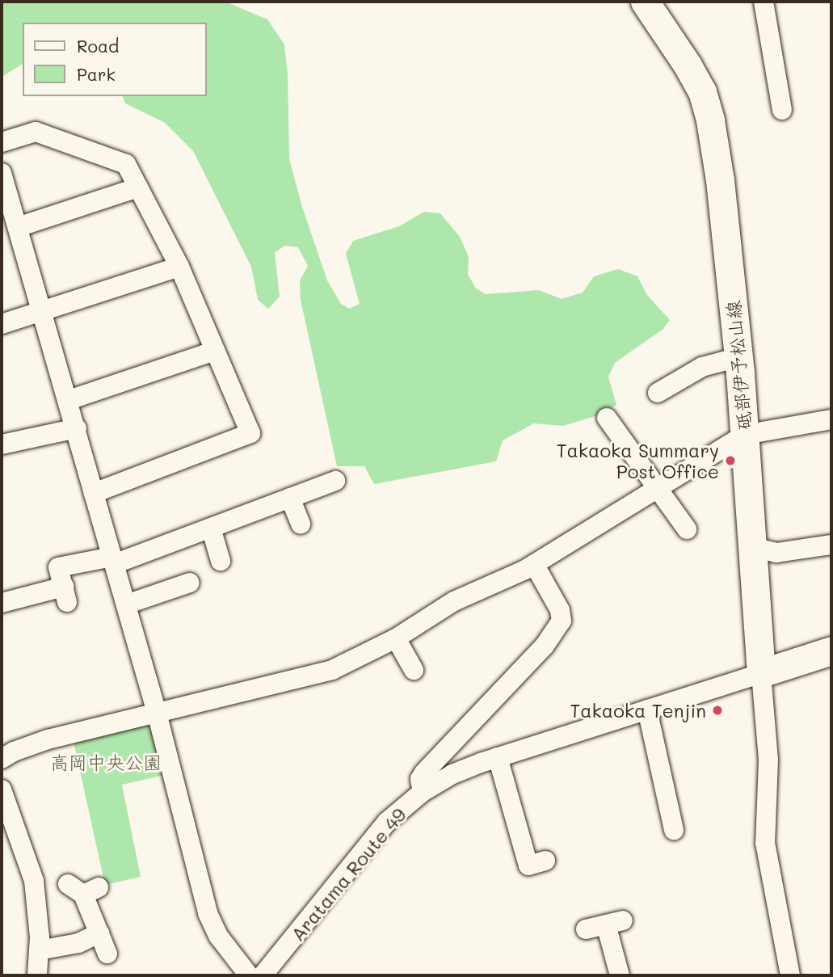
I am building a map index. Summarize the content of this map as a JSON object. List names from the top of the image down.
{
  "streets": {
    "main road": ["砥部伊予松山線"],
    "street": ["Aratama Route 49"]
  },
  "crossings": [
    ["砥部伊予松山線", "Aratama Route 49"]
  ],
  "parks": ["高岡中央公園"],
  "places": ["Takaoka Summary Post Office", "Takaoka Tenjin"],
  "legend": ["Road", "Park"]
}
